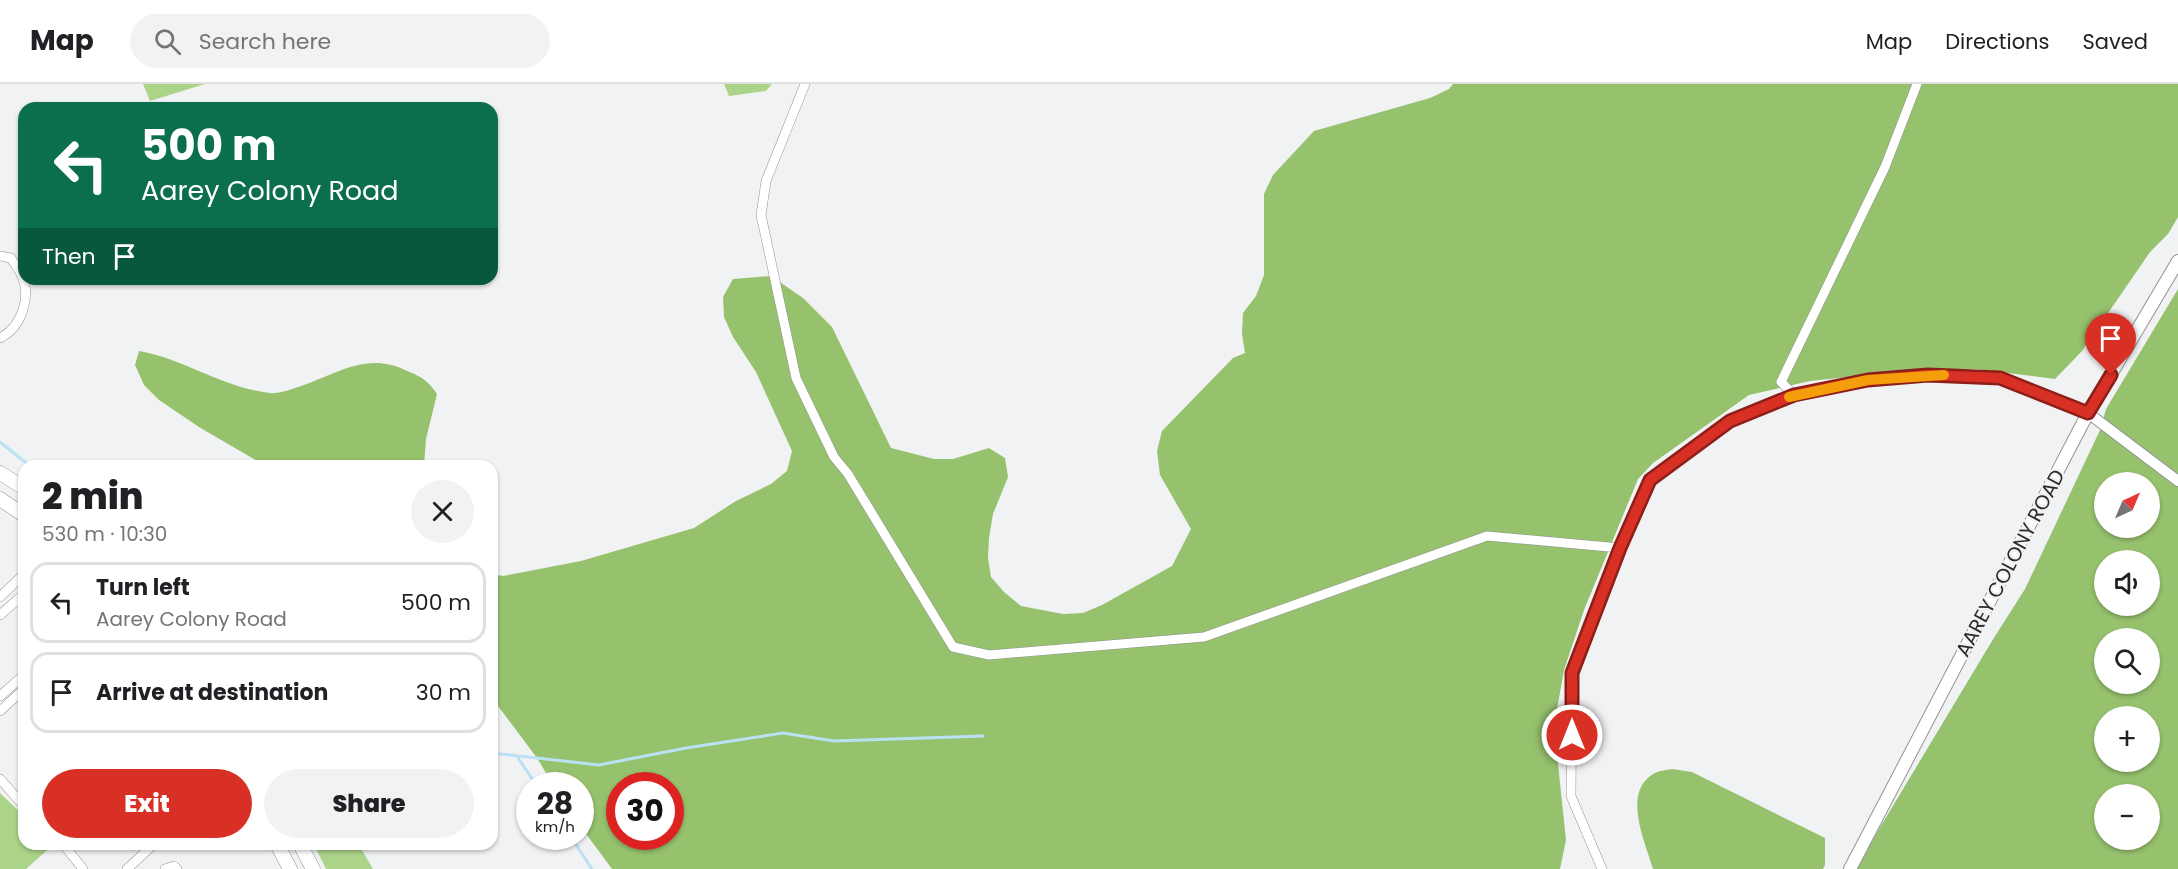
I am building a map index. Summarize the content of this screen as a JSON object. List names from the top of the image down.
{
  "streets": {
    "main road": ["AAREY COLONY ROAD"]
  },
  "north": "top right",
  "page": {
    "header": "Map",
    "search": "Search here",
    "nav": ["Map", "Directions", "Saved"],
    "turn": ["500 m", "Aarey Colony Road"],
    "then": "Then",
    "heading": ["2 min", "530 m · 10:30"],
    "map_buttons": ["+", "−"],
    "list": [
      {
        "name": "Turn left",
        "note": "Aarey Colony Road",
        "value": "500 m"
      },
      {
        "name": "Arrive at destination",
        "value": "30 m"
      }
    ],
    "buttons": ["Exit", "Share"],
    "speed": "28 km/h",
    "limit": "30"
  }
}
